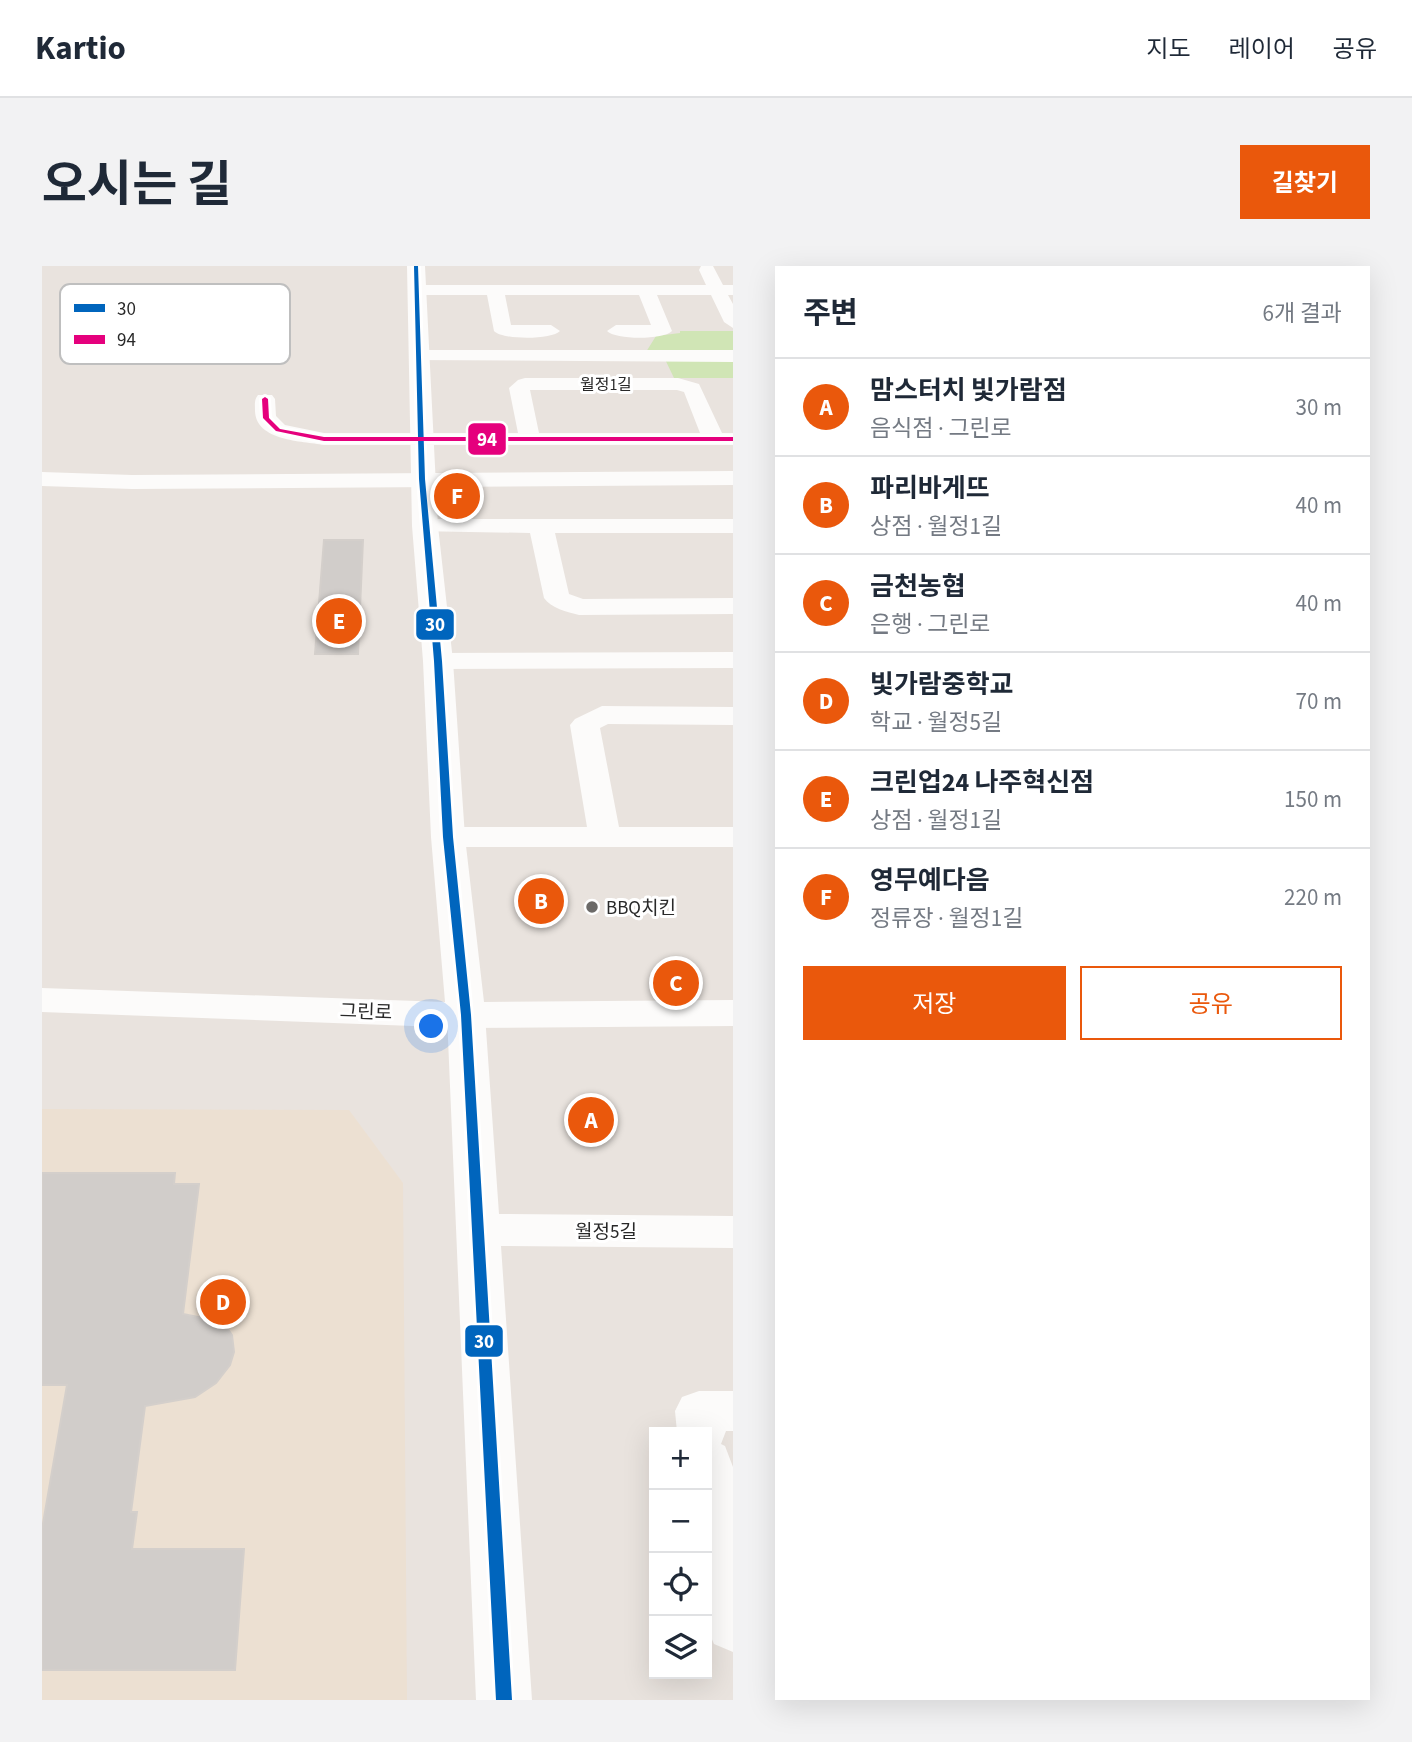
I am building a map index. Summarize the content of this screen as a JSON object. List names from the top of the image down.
{
  "streets": {
    "street": ["월정1길", "그린로", "월정5길"]
  },
  "places": ["BBQ치킨"],
  "lines": ["transit line 30", "transit line 94"],
  "legend": ["30", "94"],
  "page": {
    "header": "Kartio",
    "nav": ["지도", "레이어", "공유"],
    "title": "오시는 길",
    "buttons": [
      "길찾기",
      ["저장", "공유"]
    ],
    "heading": ["주변", "6개 결과"],
    "list": [
      {
        "mark": "A",
        "name": "맘스터치 빛가람점",
        "note": "음식점 · 그린로",
        "value": "30 m"
      },
      {
        "mark": "B",
        "name": "파리바게뜨",
        "note": "상점 · 월정1길",
        "value": "40 m"
      },
      {
        "mark": "C",
        "name": "금천농협",
        "note": "은행 · 그린로",
        "value": "40 m"
      },
      {
        "mark": "D",
        "name": "빛가람중학교",
        "note": "학교 · 월정5길",
        "value": "70 m"
      },
      {
        "mark": "E",
        "name": "크린업24 나주혁신점",
        "note": "상점 · 월정1길",
        "value": "150 m"
      },
      {
        "mark": "F",
        "name": "영무예다음",
        "note": "정류장 · 월정1길",
        "value": "220 m"
      }
    ],
    "pins": [
      "F",
      "E",
      "B",
      "C",
      "A",
      "D"
    ],
    "map_buttons": ["+", "−"]
  }
}
